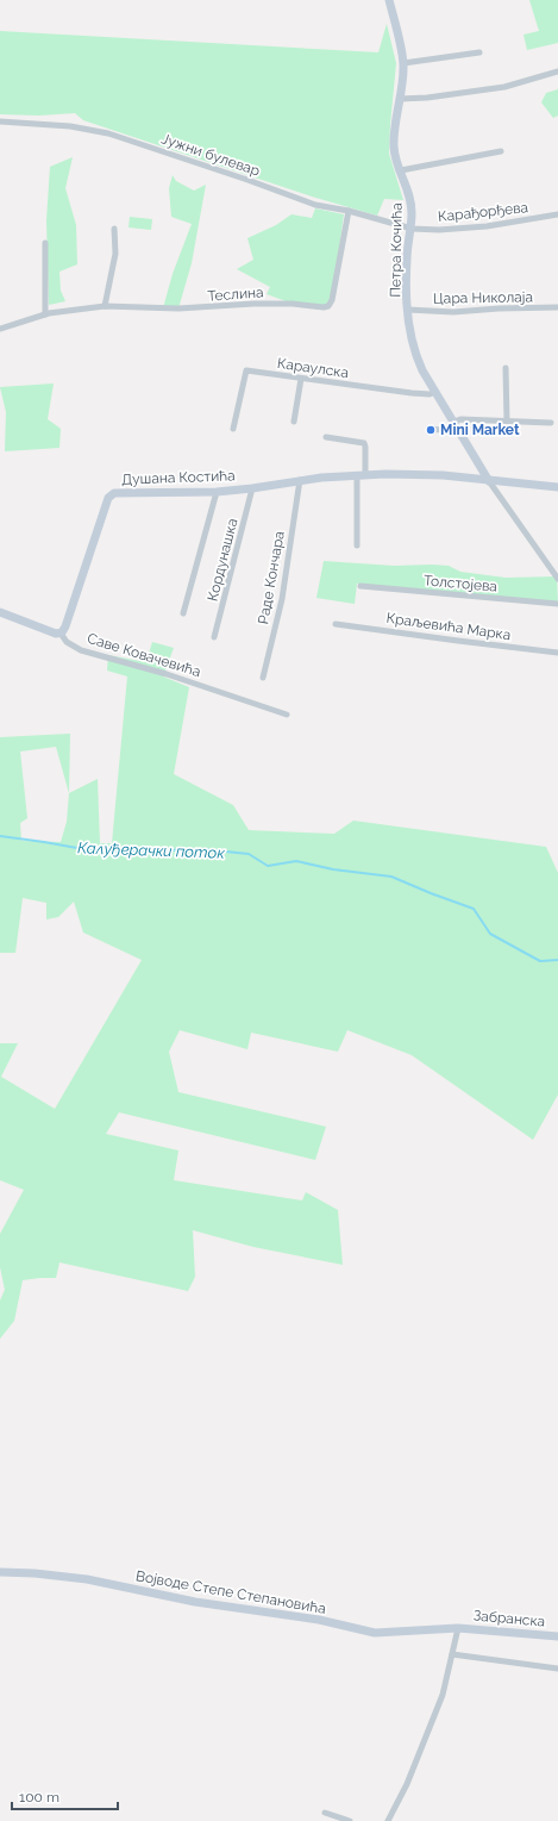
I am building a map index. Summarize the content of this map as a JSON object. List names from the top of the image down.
{
  "streets": {
    "street": [
      "Јужни булевар",
      "Карађорђева",
      "Петра Кочића",
      "Теслина",
      "Цара Николаја",
      "Караулска",
      "Душана Костића",
      "Кордунашка",
      "Раде Кончара",
      "Толстојева",
      "Краљевића Марка",
      "Саве Ковачевића",
      "Војводе Степе Степановића",
      "Забранска"
    ]
  },
  "crossings": [
    ["Јужни булевар", "Карађорђева"],
    ["Јужни булевар", "Петра Кочића"],
    ["Јужни булевар", "Теслина"],
    ["Карађорђева", "Петра Кочића"],
    ["Петра Кочића", "Цара Николаја"],
    ["Петра Кочића", "Караулска"],
    ["Петра Кочића", "Душана Костића"],
    ["Душана Костића", "Кордунашка"],
    ["Душана Костића", "Раде Кончара"],
    ["Душана Костића", "Саве Ковачевића"],
    ["Војводе Степе Степановића", "Забранска"]
  ],
  "water": ["Калуђерачки поток"],
  "places": ["Mini Market"],
  "scale_bar": "100 m"
}
